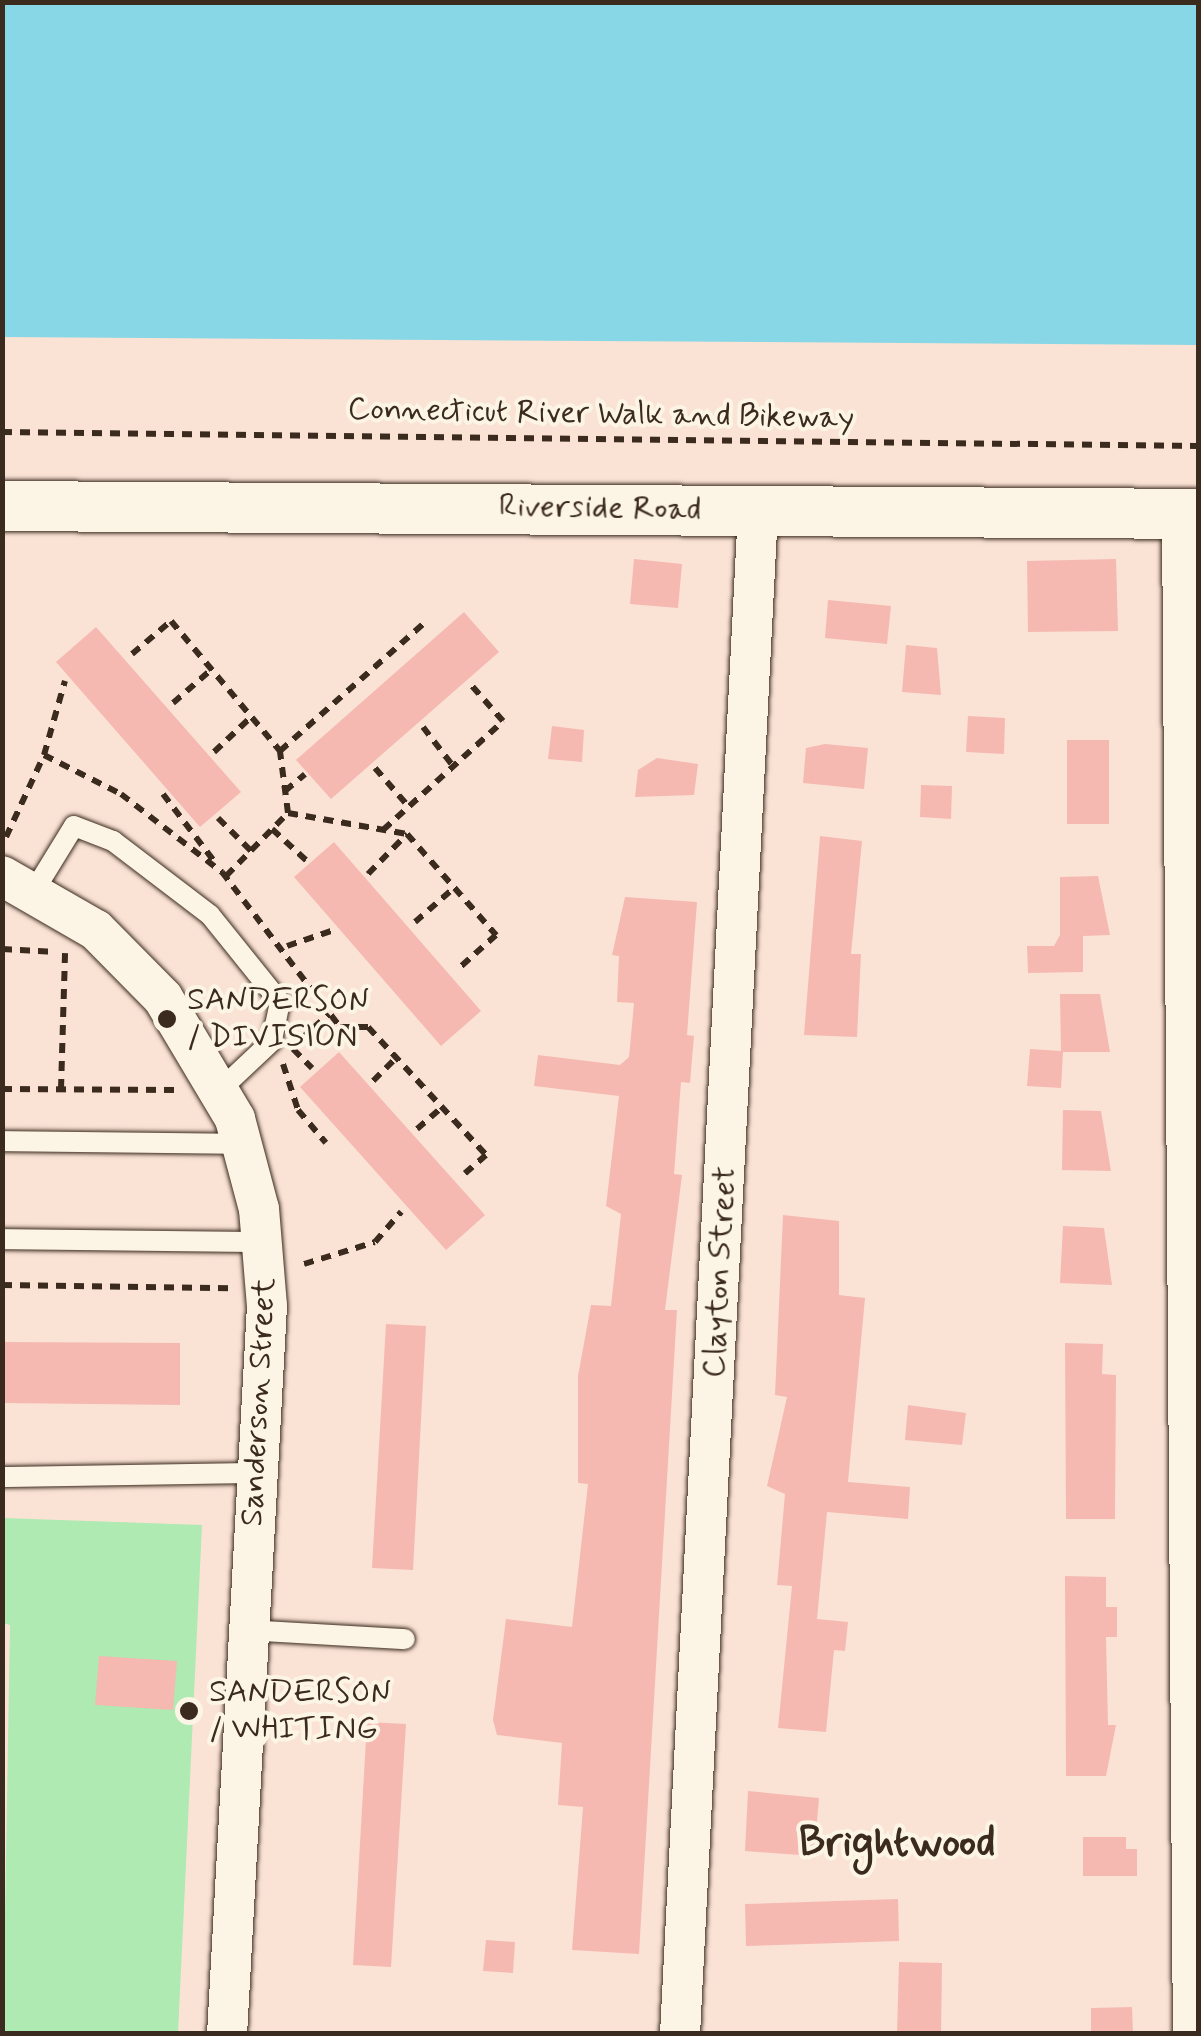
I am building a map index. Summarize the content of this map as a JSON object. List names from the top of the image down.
{
  "streets": {
    "street": ["Riverside Road", "Clayton Street", "Sanderson Street"],
    "path": ["Connecticut River Walk and Bikeway"]
  },
  "crossings": [
    ["Riverside Road", "Clayton Street"]
  ],
  "districts": ["Brightwood"],
  "places": ["SANDERSON / DIVISION", "SANDERSON / WHITING"]
}
